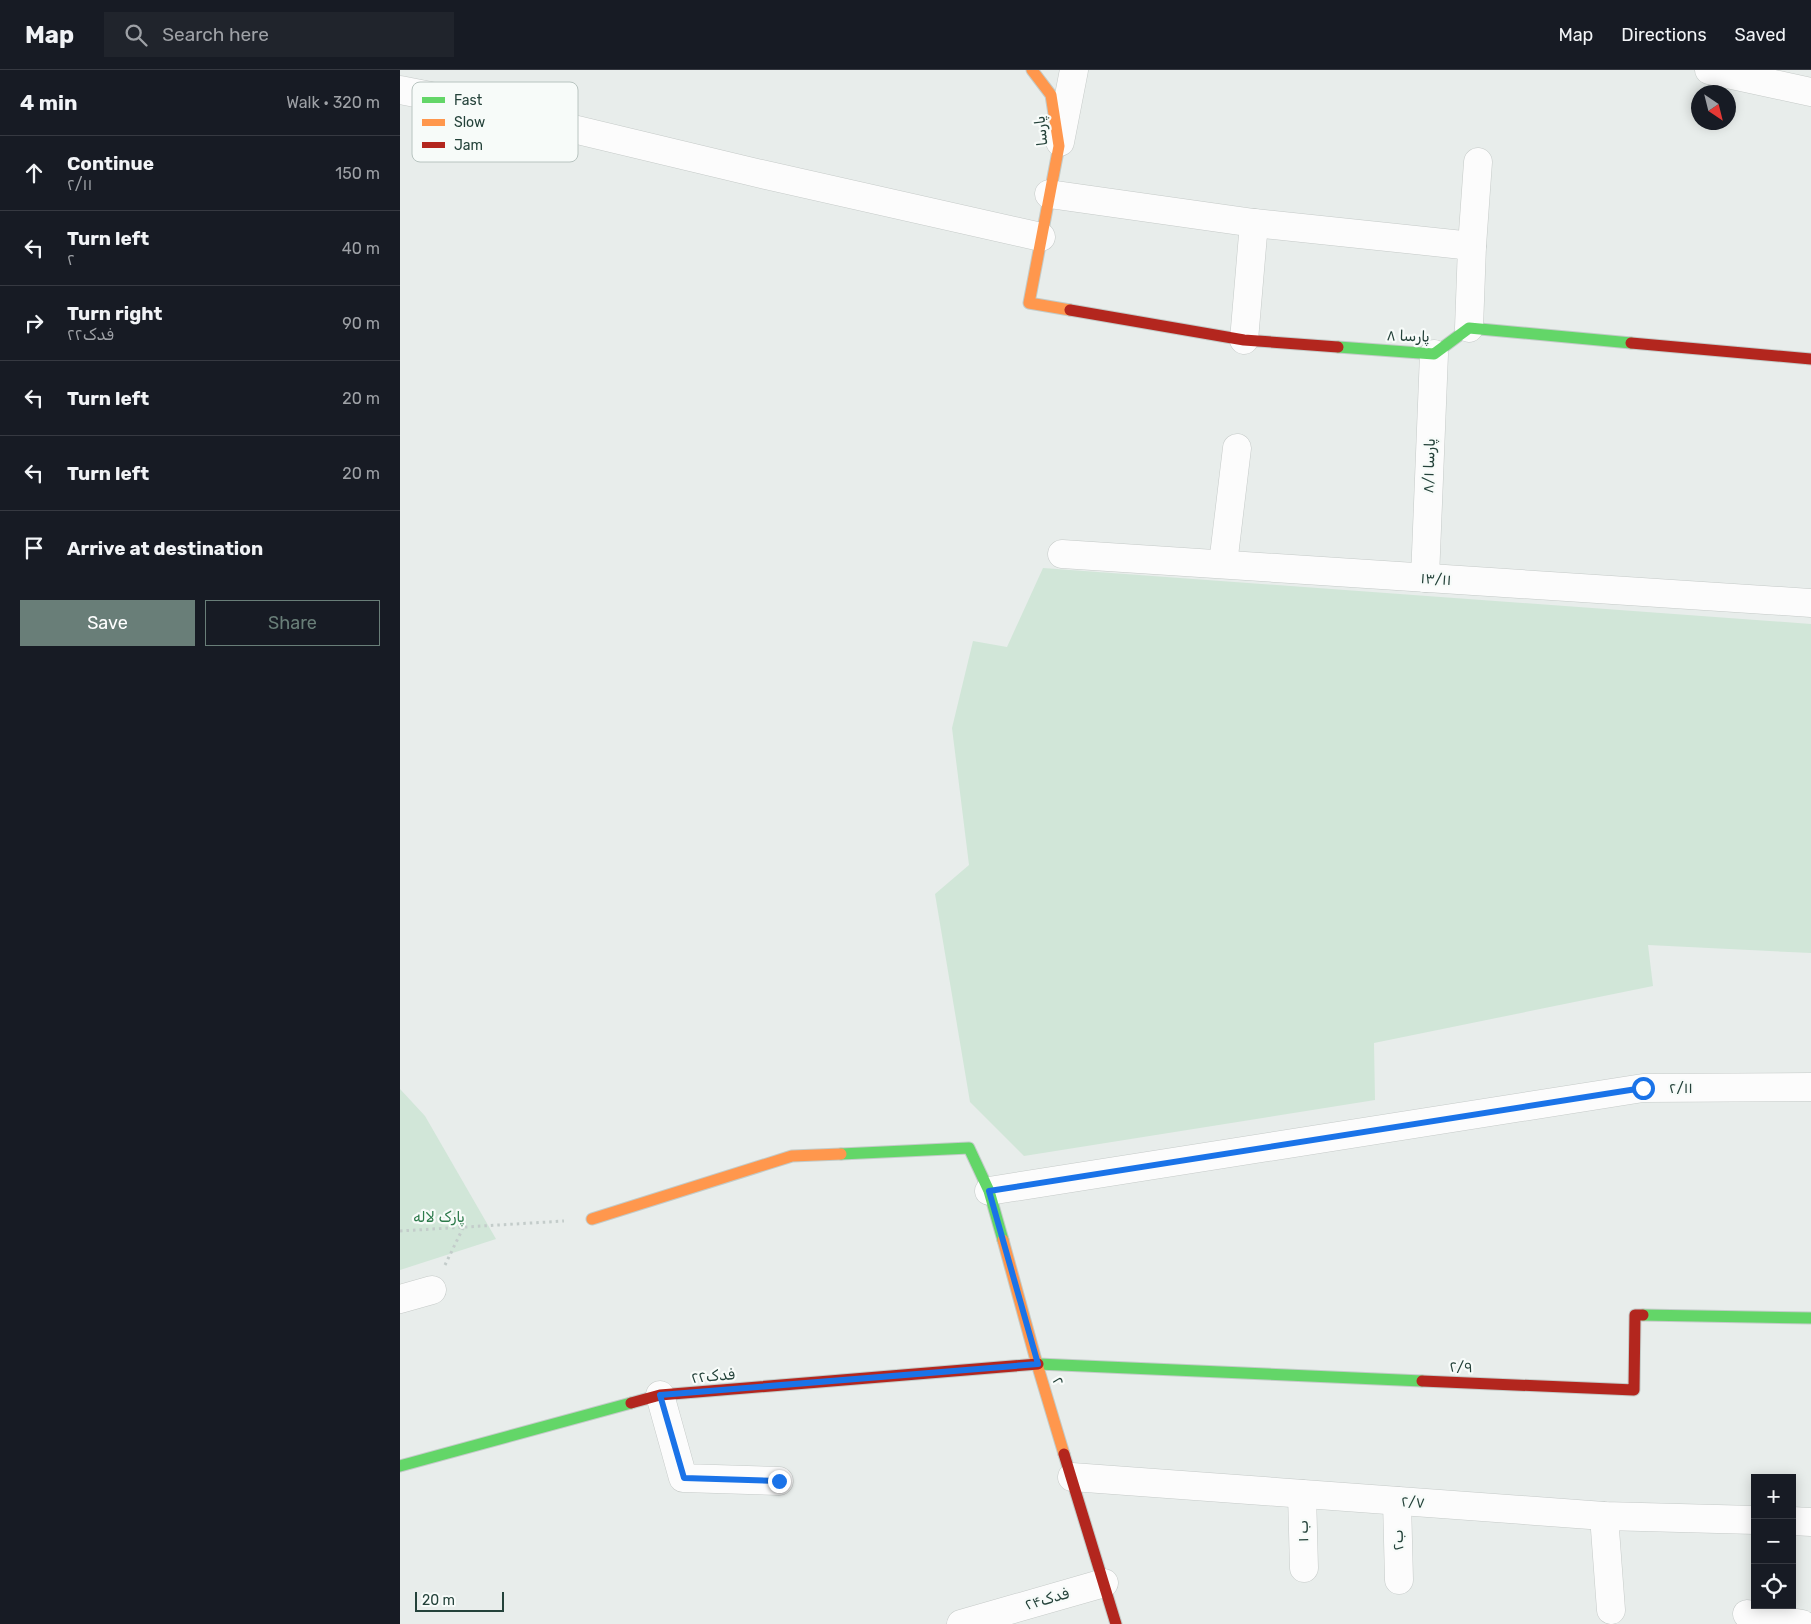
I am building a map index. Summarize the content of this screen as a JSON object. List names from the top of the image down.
{
  "streets": {
    "street": [
      "پارسا",
      "۸ پارسا",
      "۸/۱ پارسا",
      "۱۳/۱۱",
      "۲/۱۱",
      "۲/۹",
      "فدک۲۲",
      "۲",
      "۲/۷",
      "۱ ب",
      "۲ب",
      "فدک۲۴"
    ]
  },
  "crossings": [
    ["پارسا", "۸ پارسا"],
    ["۸ پارسا", "۸/۱ پارسا"],
    ["۸/۱ پارسا", "۱۳/۱۱"],
    ["۲/۱۱", "۲"],
    ["۲/۹", "فدک۲۲"],
    ["۲/۹", "۲"],
    ["فدک۲۲", "۲"],
    ["۲", "۲/۷"],
    ["۲", "فدک۲۴"],
    ["۲/۷", "۱ ب"],
    ["۲/۷", "۲ب"]
  ],
  "parks": ["پارک لاله"],
  "legend": ["Fast", "Slow", "Jam"],
  "scale_bar": "20 m",
  "north": "bottom right",
  "page": {
    "header": "Map",
    "search": "Search here",
    "nav": ["Map", "Directions", "Saved"],
    "heading": ["4 min", "Walk · 320 m"],
    "list": [
      ["Continue", "۲/۱۱", "150 m"],
      ["Turn left", "۲", "40 m"],
      ["Turn right", "فدک۲۲", "90 m"],
      ["Turn left", "20 m"],
      ["Turn left", "20 m"],
      "Arrive at destination"
    ],
    "buttons": ["Save", "Share"],
    "map_buttons": ["+", "−"],
    "scale": "20 m"
  }
}
